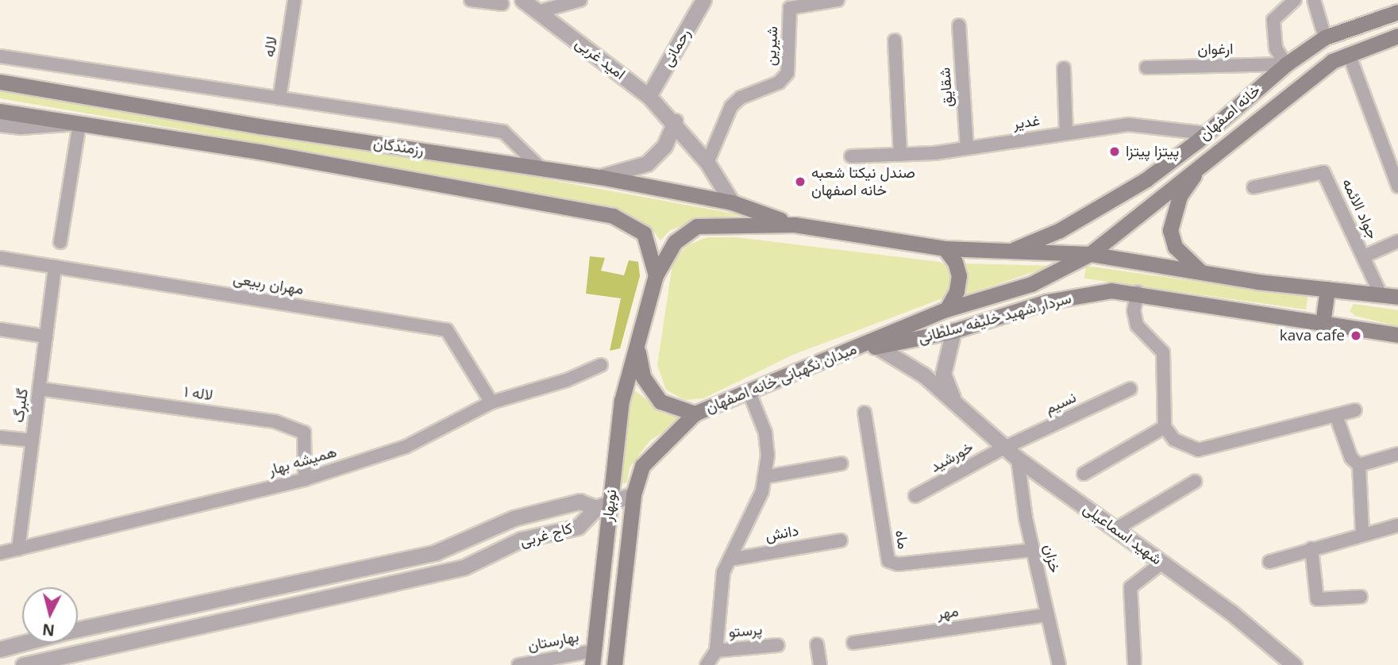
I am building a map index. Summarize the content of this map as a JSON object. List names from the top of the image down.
{
  "streets": {
    "main road": [
      "خانه اصفهان",
      "رزمندگان",
      "سردار شهید خلیفه سلطانی",
      "میدان نگهبانی خانه اصفهان",
      "نوبهار"
    ],
    "street": [
      "شیرین",
      "لاله",
      "رحمانی",
      "ارغوان",
      "امید غربی",
      "شقایق",
      "غدیر",
      "جواد الائمه",
      "مهران ربیعی",
      "لاله ۱",
      "نسیم",
      "گلبرگ",
      "خورشید",
      "همیشه بهار",
      "دانش",
      "شهید اسماعیلی",
      "کاج غربی",
      "ماه",
      "خزان",
      "مهر",
      "پرستو",
      "بهارستان"
    ]
  },
  "crossings": [
    ["شیرین", "امید غربی"],
    ["رحمانی", "امید غربی"],
    ["ارغوان", "خانه اصفهان"],
    ["امید غربی", "رزمندگان"],
    ["شقایق", "غدیر"],
    ["خانه اصفهان", "غدیر"],
    ["خانه اصفهان", "میدان نگهبانی خانه اصفهان"],
    ["رزمندگان", "میدان نگهبانی خانه اصفهان"],
    ["مهران ربیعی", "گلبرگ"],
    ["مهران ربیعی", "همیشه بهار"],
    ["سردار شهید خلیفه سلطانی", "میدان نگهبانی خانه اصفهان"],
    ["سردار شهید خلیفه سلطانی", "شهید اسماعیلی"],
    ["میدان نگهبانی خانه اصفهان", "نوبهار"],
    ["لاله ۱", "گلبرگ"],
    ["لاله ۱", "همیشه بهار"],
    ["نسیم", "خورشید"],
    ["نسیم", "شهید اسماعیلی"],
    ["گلبرگ", "همیشه بهار"],
    ["خورشید", "شهید اسماعیلی"],
    ["نوبهار", "کاج غربی"],
    ["نوبهار", "بهارستان"],
    ["شهید اسماعیلی", "خزان"],
    ["ماه", "خزان"],
    ["خزان", "مهر"]
  ],
  "places": ["پیتزا پیتزا", "صندل نیکتا شعبه خانه اصفهان", "kava cafe"],
  "north": "bottom"
}
